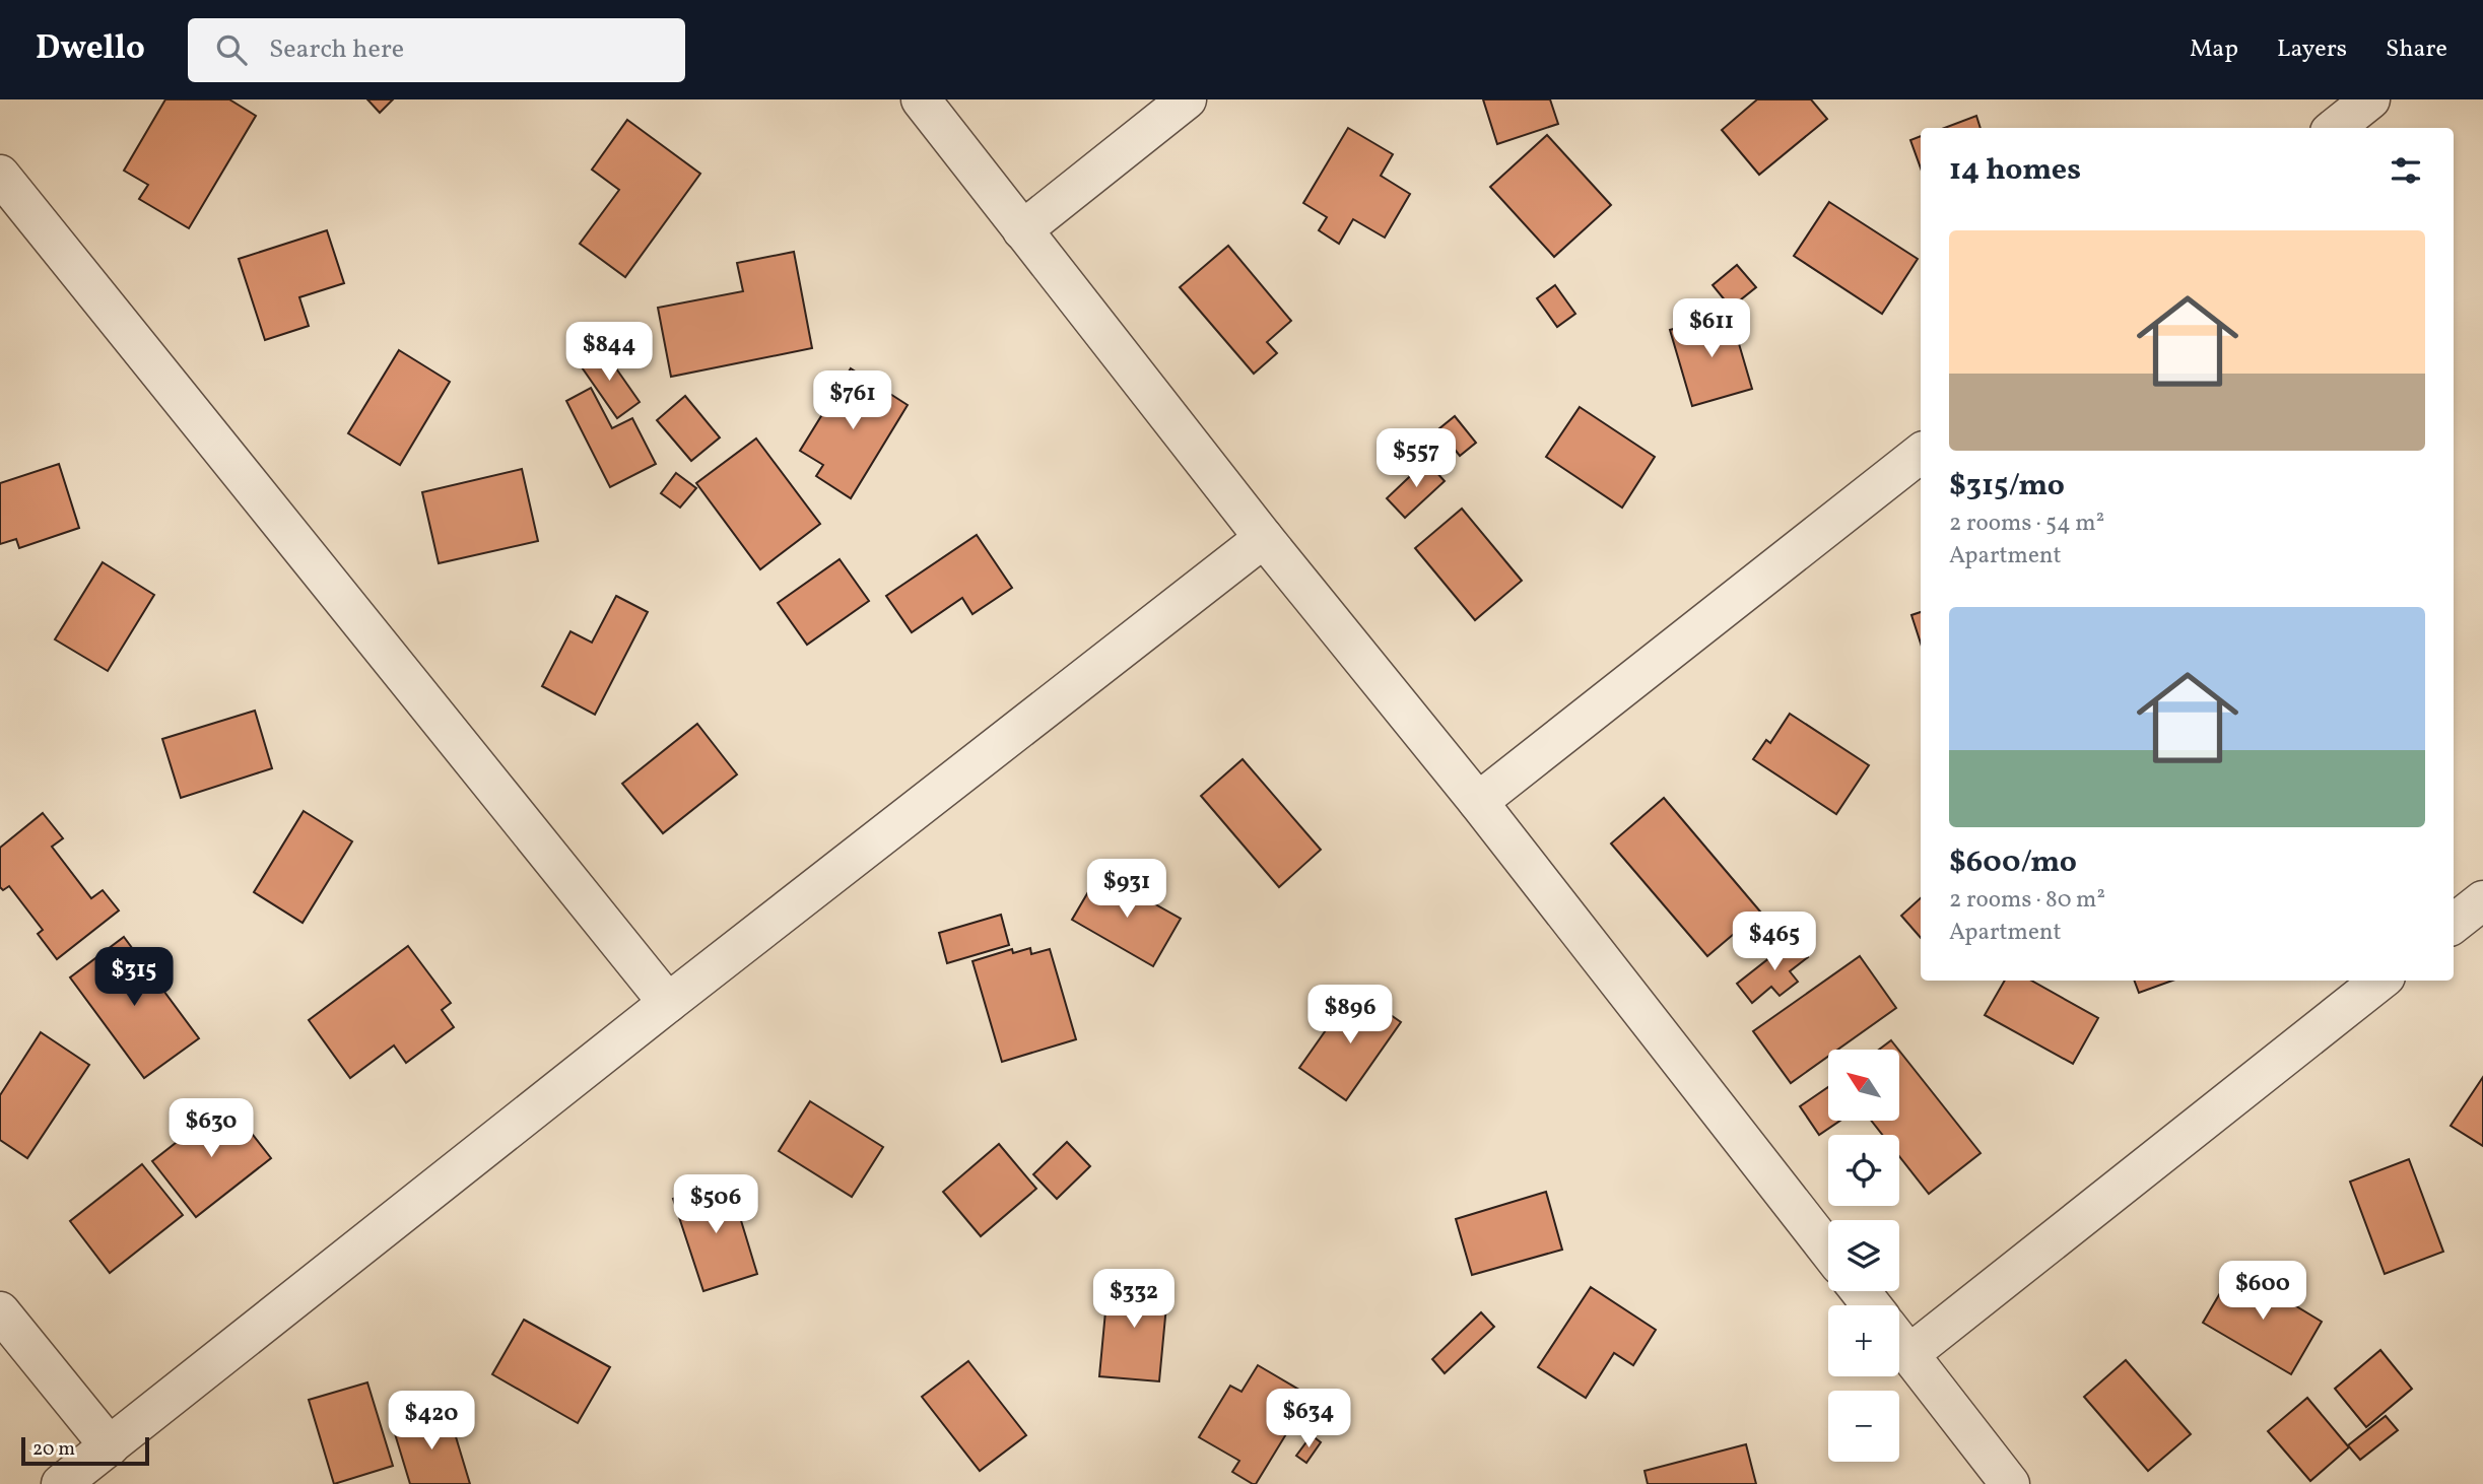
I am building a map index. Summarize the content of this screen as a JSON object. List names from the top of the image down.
{
  "scale_bar": "20 m",
  "north": "top left",
  "page": {
    "header": "Dwello",
    "search": "Search here",
    "nav": ["Map", "Layers", "Share"],
    "heading": "14 homes",
    "list": [
      {
        "name": "$315/mo",
        "note": "2 rooms · 54 m² · Apartment"
      },
      {
        "name": "$600/mo",
        "note": "2 rooms · 80 m² · Apartment"
      }
    ],
    "price": [
      "$611",
      "$844",
      "$761",
      "$557",
      "$931",
      "$465",
      "$315",
      "$896",
      "$630",
      "$506",
      "$600",
      "$332",
      "$634",
      "$420"
    ],
    "map_buttons": ["+", "−"],
    "scale": "20 m"
  }
}
